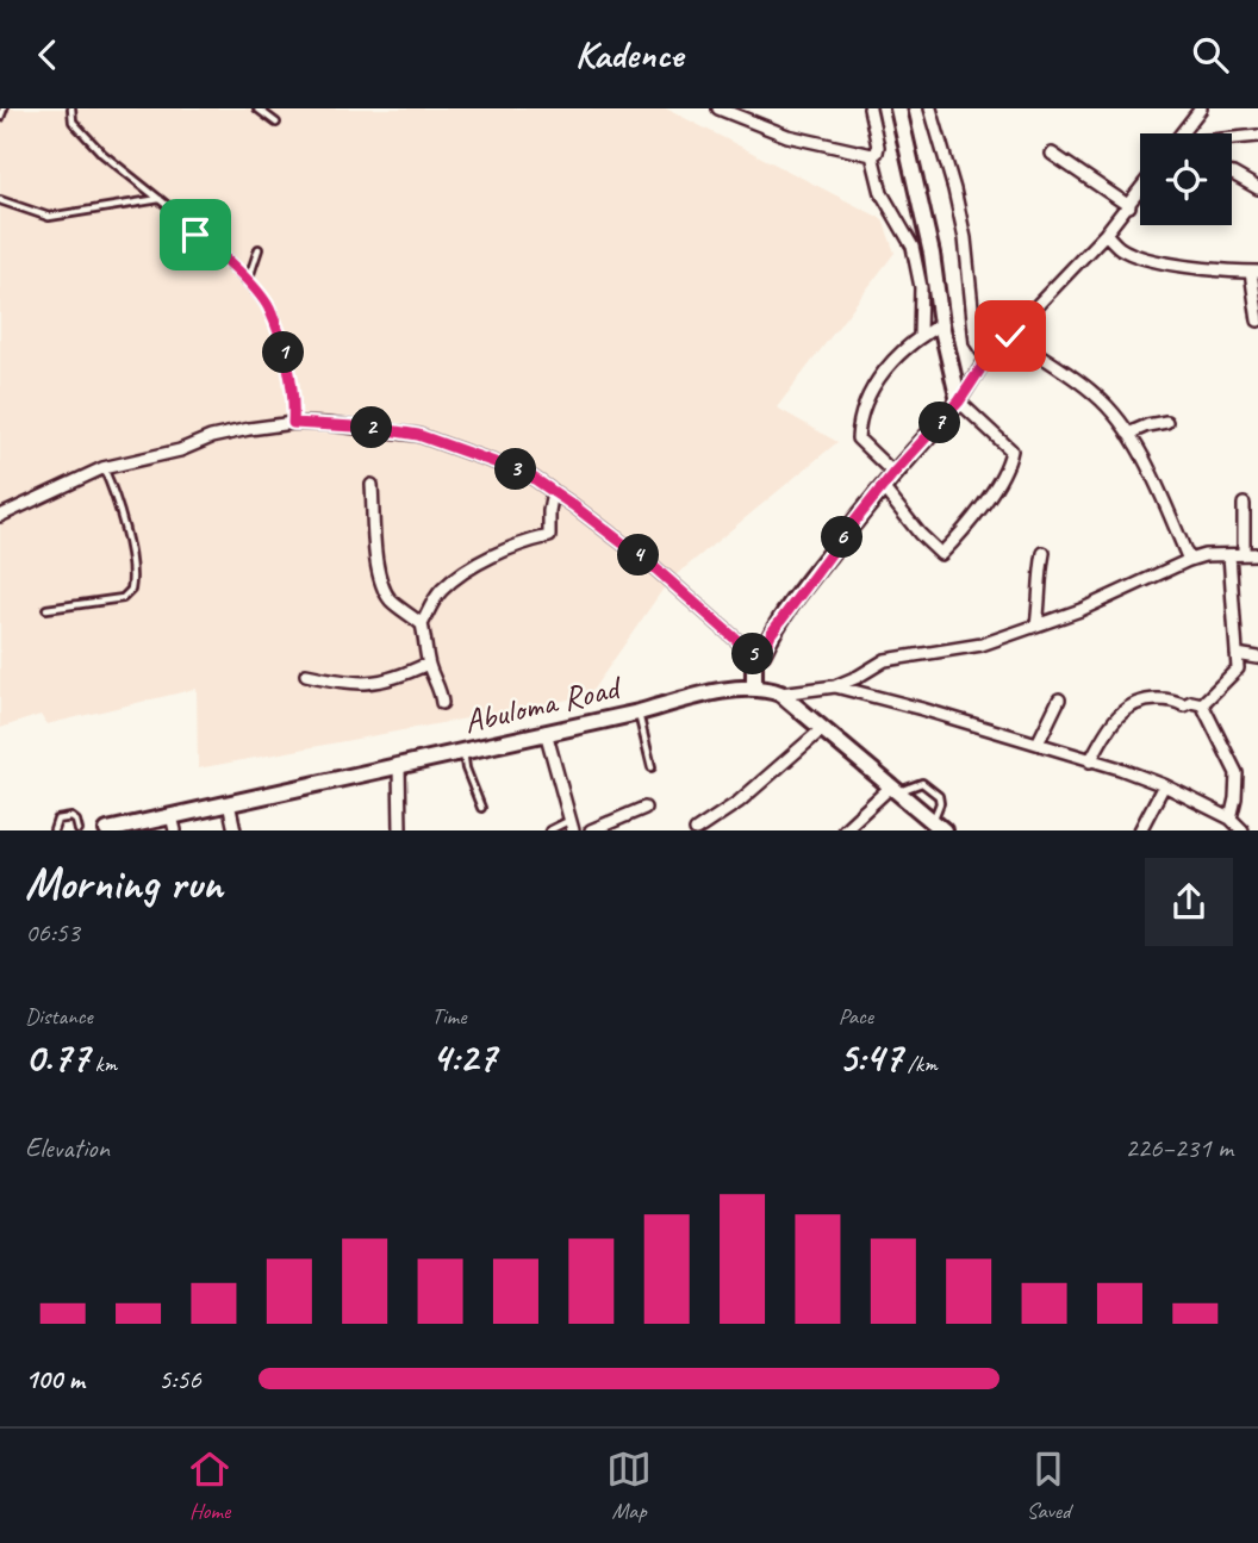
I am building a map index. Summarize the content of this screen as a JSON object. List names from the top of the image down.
{
  "streets": {
    "street": ["Abuloma Road"]
  },
  "page": {
    "header": "Kadence",
    "pins": [
      "1",
      "7",
      "2",
      "3",
      "6",
      "4",
      "5"
    ],
    "heading": ["Morning run", "06:53"],
    "stats": [
      ["Distance", "0.77 km"],
      ["Time", "4:27"],
      ["Pace", "5:47 /km"]
    ],
    "chart": ["Elevation", "226–231 m"],
    "list": [
      {
        "name": "100 m",
        "note": "5:56"
      }
    ],
    "tabs": ["Home", "Map", "Saved"]
  }
}
